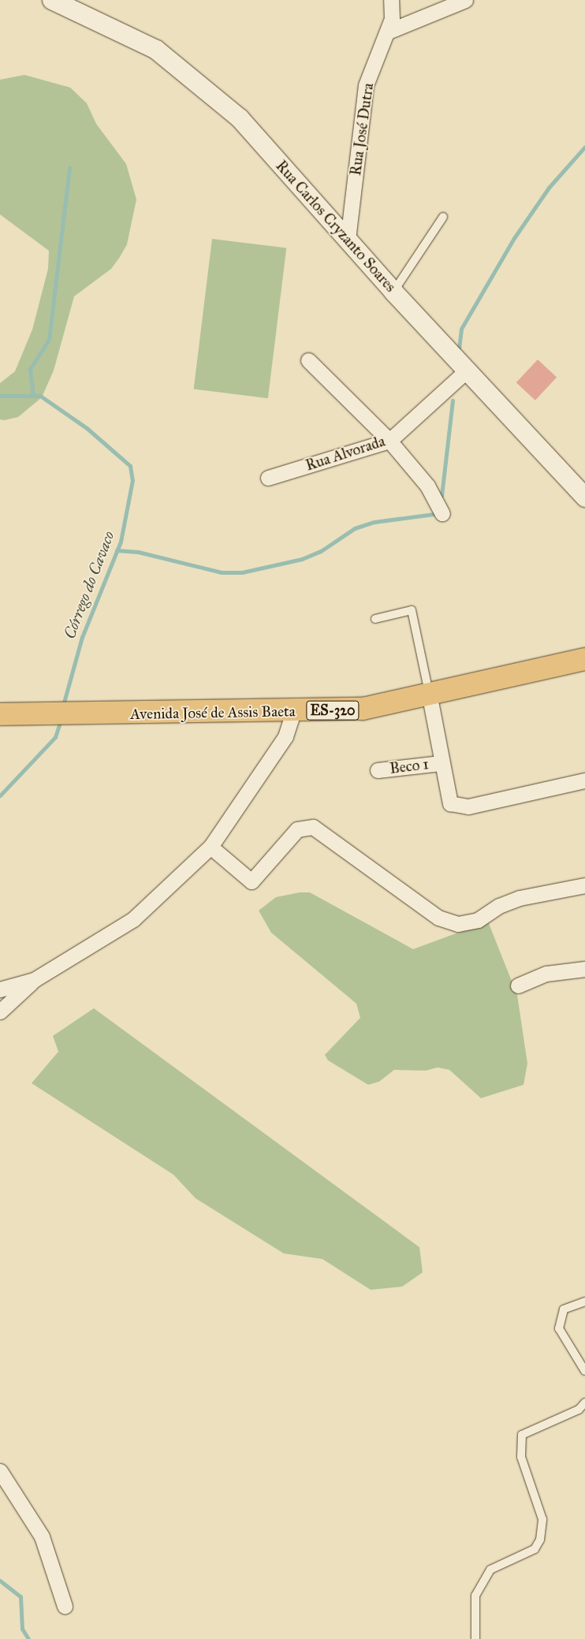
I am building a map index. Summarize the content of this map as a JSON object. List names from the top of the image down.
{
  "streets": {
    "main road": ["ES-320", "Avenida José de Assis Baeta"],
    "street": [
      "Rua José Dutra",
      "Rua Carlos Cryzanto Soares",
      "Rua Alvorada",
      "Beco 1"
    ]
  },
  "crossings": [
    ["Rua José Dutra", "Rua Carlos Cryzanto Soares"],
    ["Rua Carlos Cryzanto Soares", "Rua Alvorada"]
  ],
  "water": ["Córrego do Cavaco"]
}
